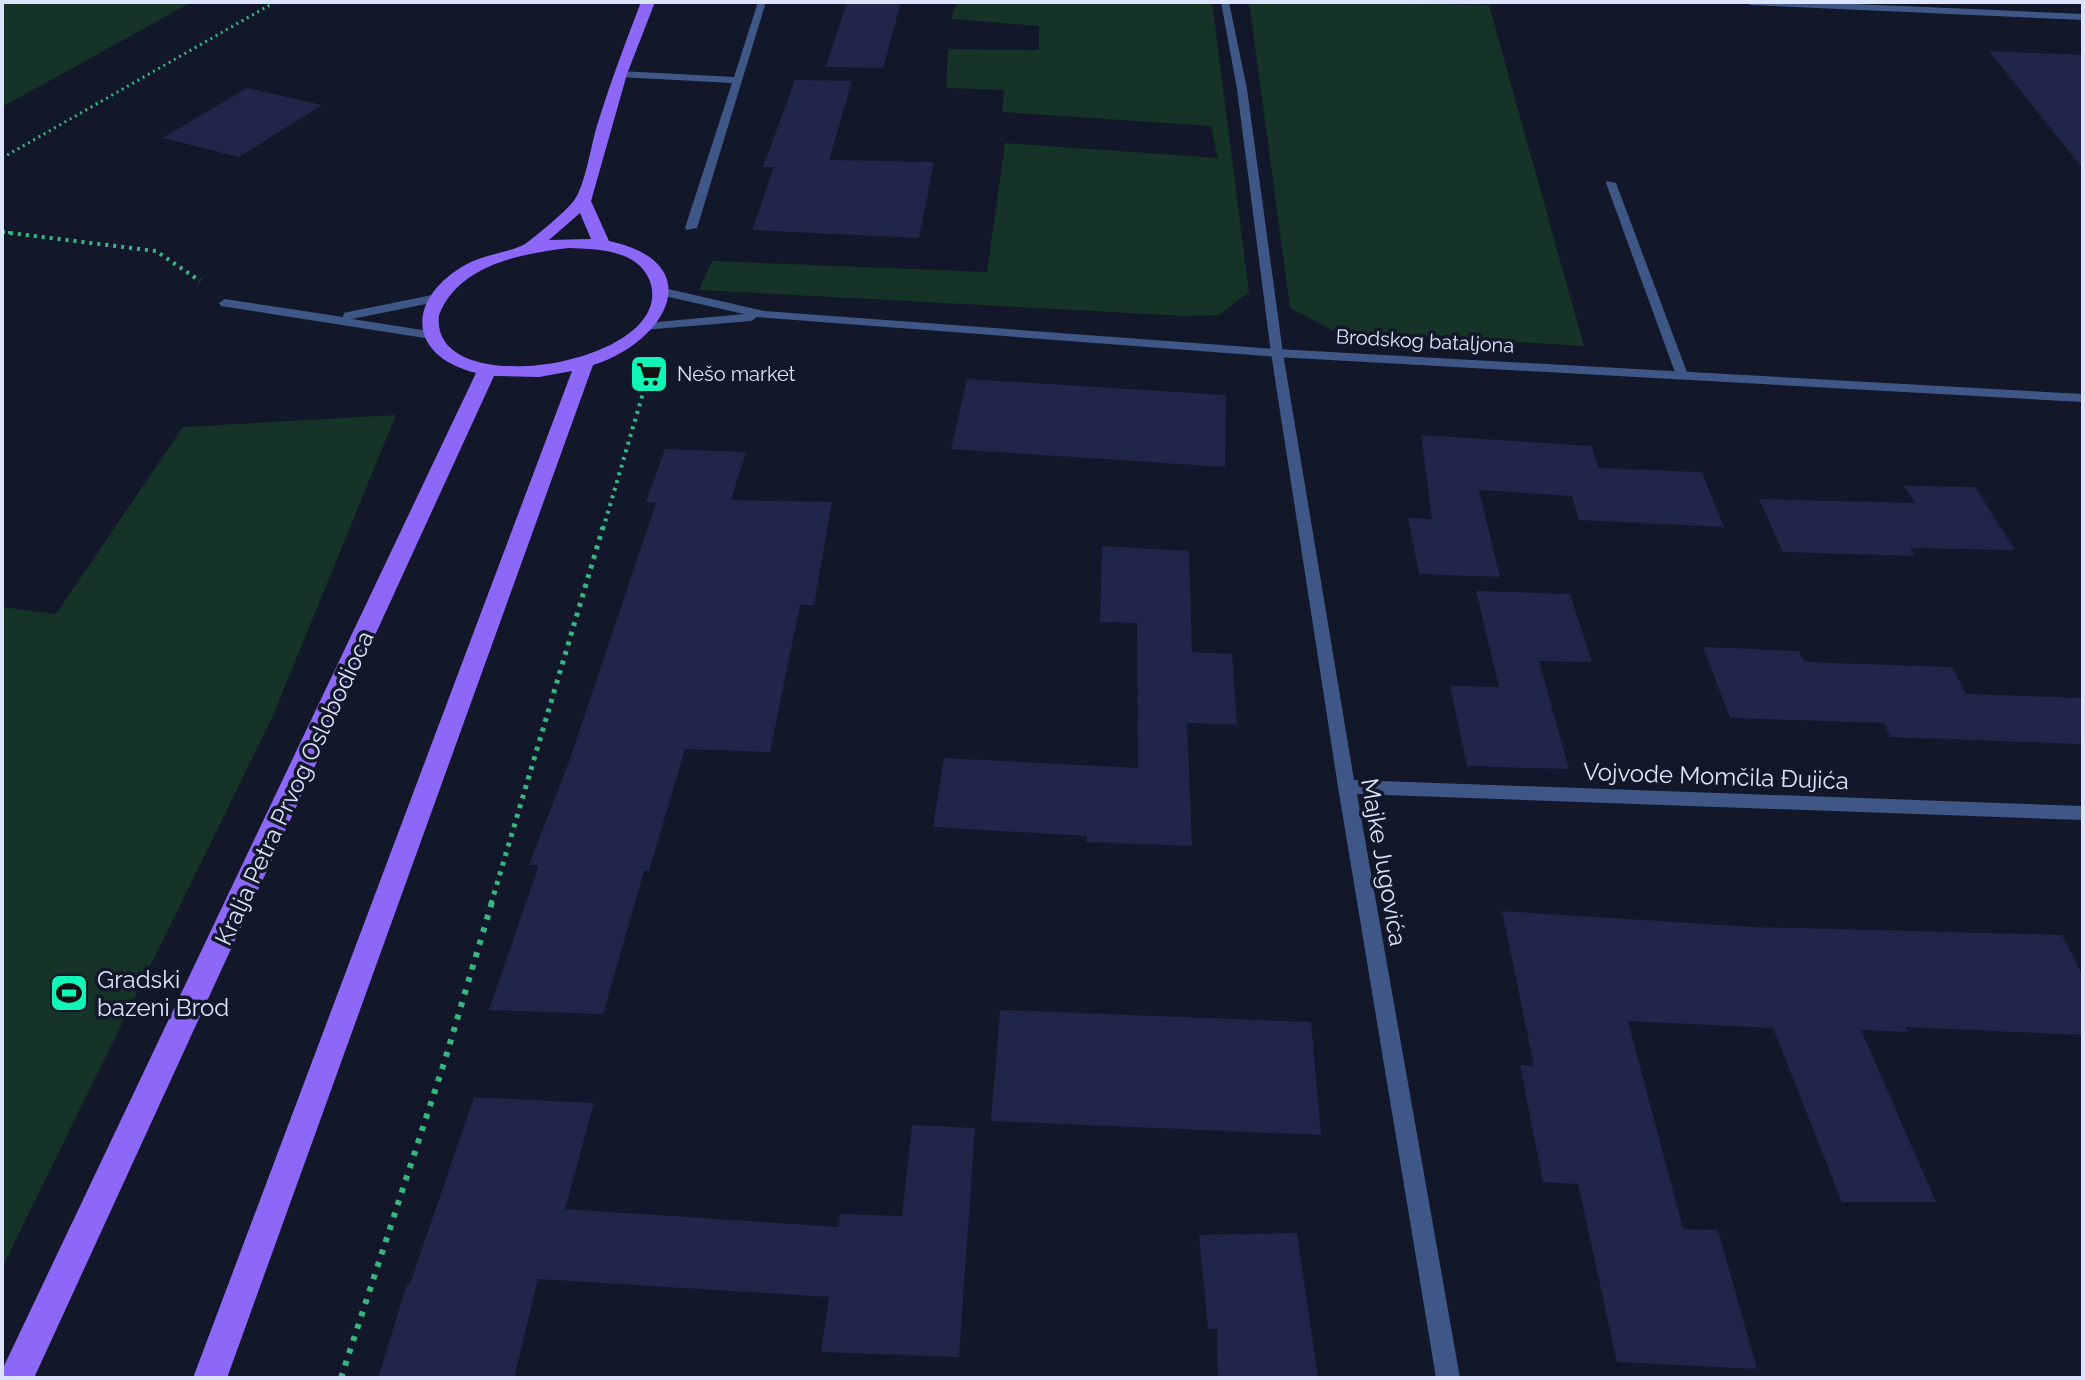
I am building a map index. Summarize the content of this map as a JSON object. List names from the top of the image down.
{
  "streets": {
    "main road": ["Kralja Petra Prvog Oslobodioca"],
    "street": ["Brodskog bataljona", "Vojvode Momčila Đujića", "Majke Jugovića"]
  },
  "crossings": [
    ["Brodskog bataljona", "Majke Jugovića"],
    ["Vojvode Momčila Đujića", "Majke Jugovića"]
  ],
  "places": {
    "supermarket": ["Nešo market"],
    "sports": ["Gradski bazeni Brod"]
  }
}
